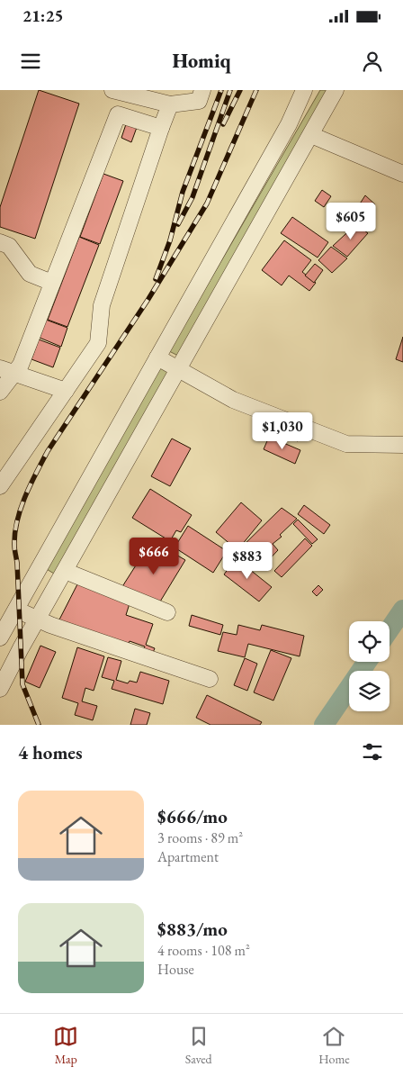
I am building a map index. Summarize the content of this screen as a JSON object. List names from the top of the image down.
{
  "page": {
    "status": "21:25",
    "header": "Homiq",
    "price": [
      "$605",
      "$1,030",
      "$666",
      "$883"
    ],
    "heading": "4 homes",
    "list": [
      {
        "name": "$666/mo",
        "note": "3 rooms · 89 m² · Apartment"
      },
      {
        "name": "$883/mo",
        "note": "4 rooms · 108 m² · House"
      }
    ],
    "tabs": ["Map", "Saved", "Home"]
  }
}
